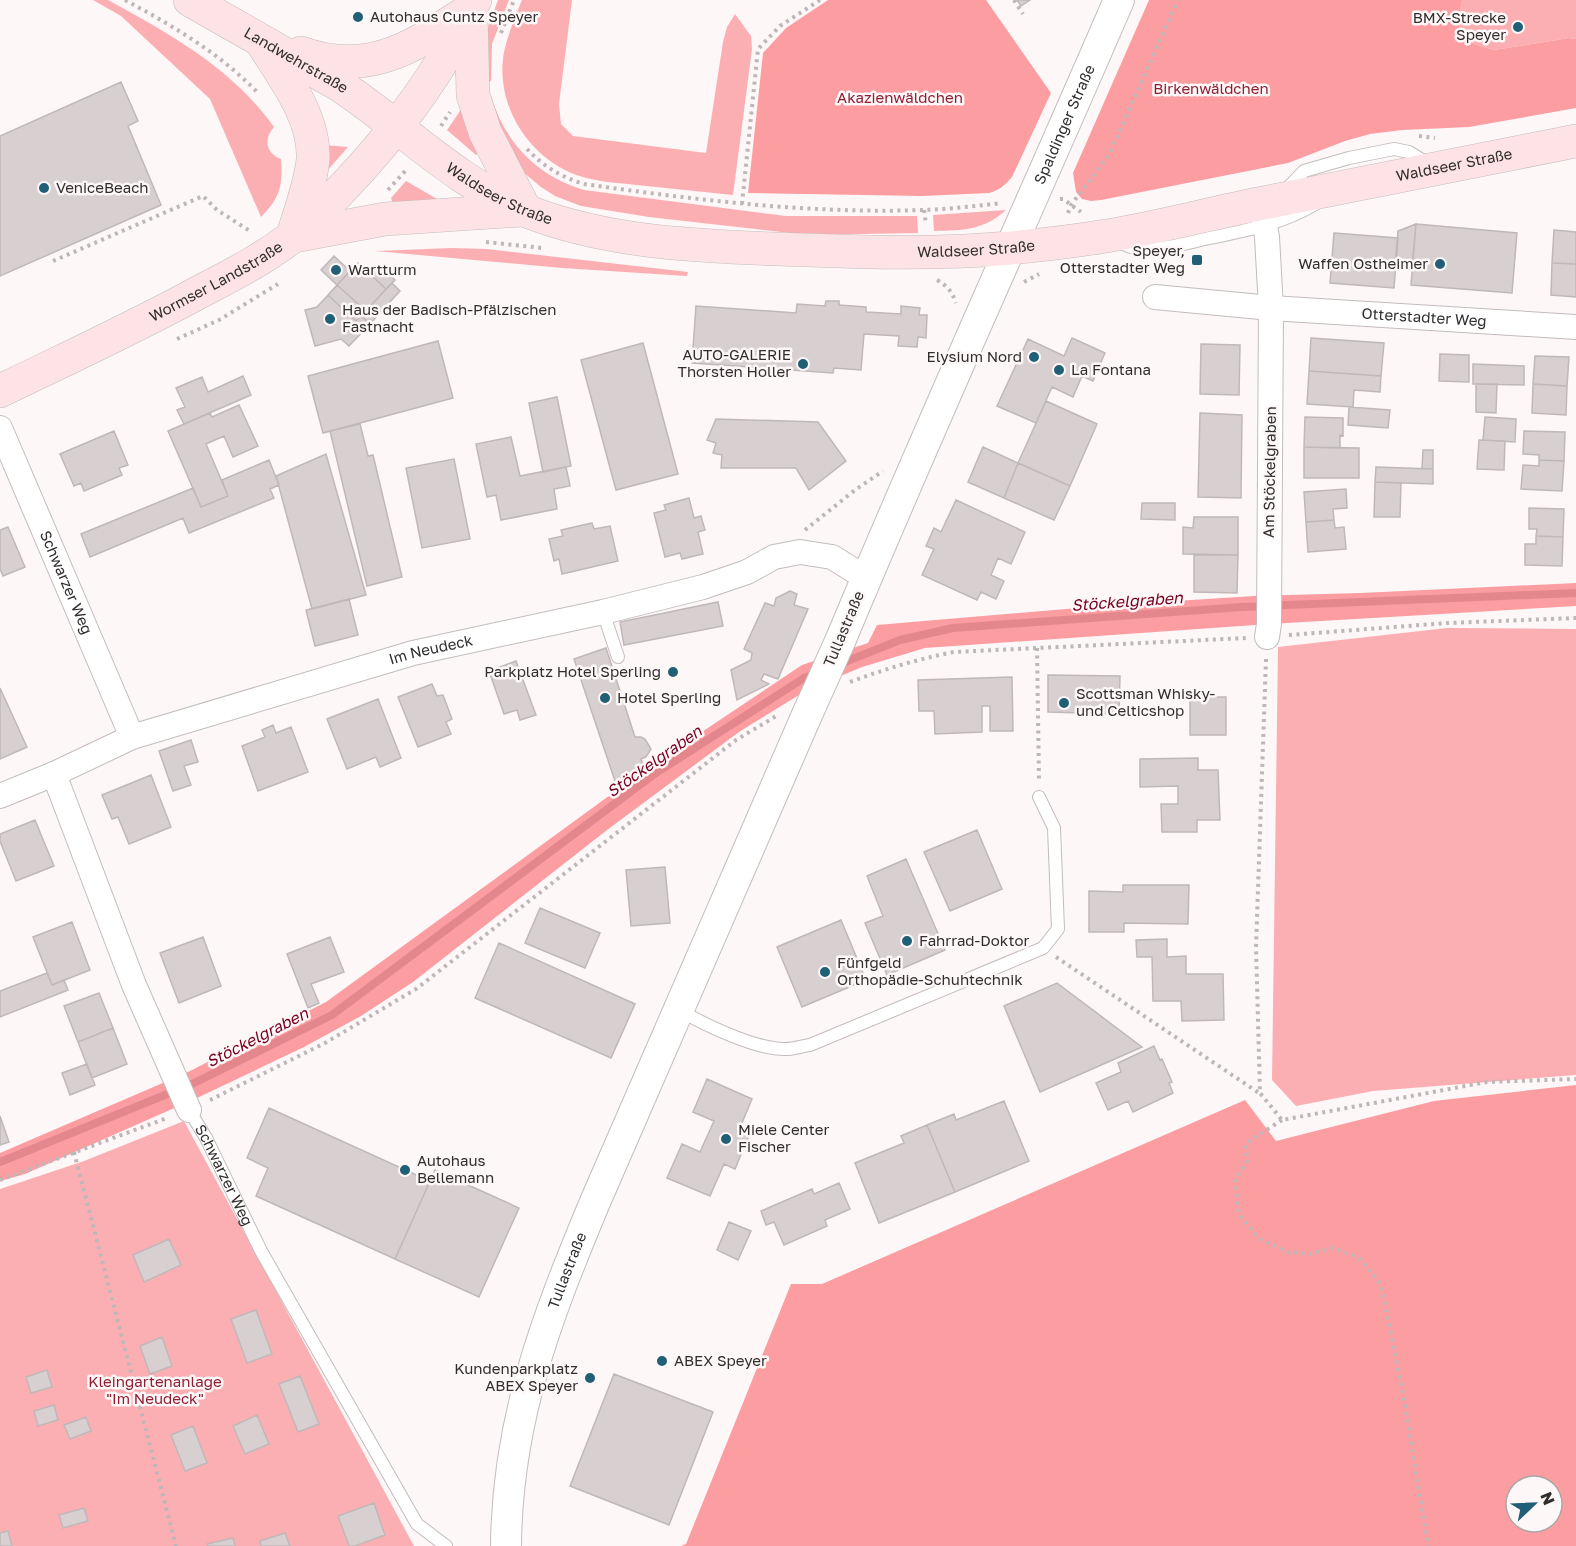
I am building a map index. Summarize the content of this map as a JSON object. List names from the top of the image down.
{
  "streets": {
    "main road": ["Landwehrstraße", "Waldseer Straße", "Wormser Landstraße"],
    "street": [
      "Spaldinger Straße",
      "Otterstadter Weg",
      "Am Stöckelgraben",
      "Schwarzer Weg",
      "Tullastraße",
      "Im Neudeck"
    ]
  },
  "crossings": [
    ["Landwehrstraße", "Waldseer Straße"],
    ["Landwehrstraße", "Wormser Landstraße"],
    ["Spaldinger Straße", "Waldseer Straße"],
    ["Spaldinger Straße", "Tullastraße"],
    ["Waldseer Straße", "Wormser Landstraße"],
    ["Waldseer Straße", "Tullastraße"],
    ["Otterstadter Weg", "Am Stöckelgraben"],
    ["Schwarzer Weg", "Im Neudeck"],
    ["Tullastraße", "Im Neudeck"]
  ],
  "water": ["Stöckelgraben"],
  "parks": ["Birkenwäldchen", "Akazienwäldchen", "Kleingartenanlage \"Im Neudeck\""],
  "places": {
    "other": [
      "Autohaus Cuntz Speyer",
      "BMX-Strecke Speyer",
      "VeniceBeach",
      "Waffen Ostheimer",
      "Wartturm",
      "Haus der Badisch-Pfälzischen Fastnacht",
      "Elysium Nord",
      "AUTO-GALERIE Thorsten Holler",
      "La Fontana",
      "Parkplatz Hotel Sperling",
      "Hotel Sperling",
      "Scottsman Whisky- und Celticshop",
      "Fahrrad-Doktor",
      "Fünfgeld Orthopädie-Schuhtechnik",
      "Miele Center Fischer",
      "Autohaus Bellemann",
      "ABEX Speyer",
      "Kundenparkplatz ABEX Speyer"
    ],
    "transit": ["Speyer, Otterstadter Weg"]
  },
  "north": "top right"
}
